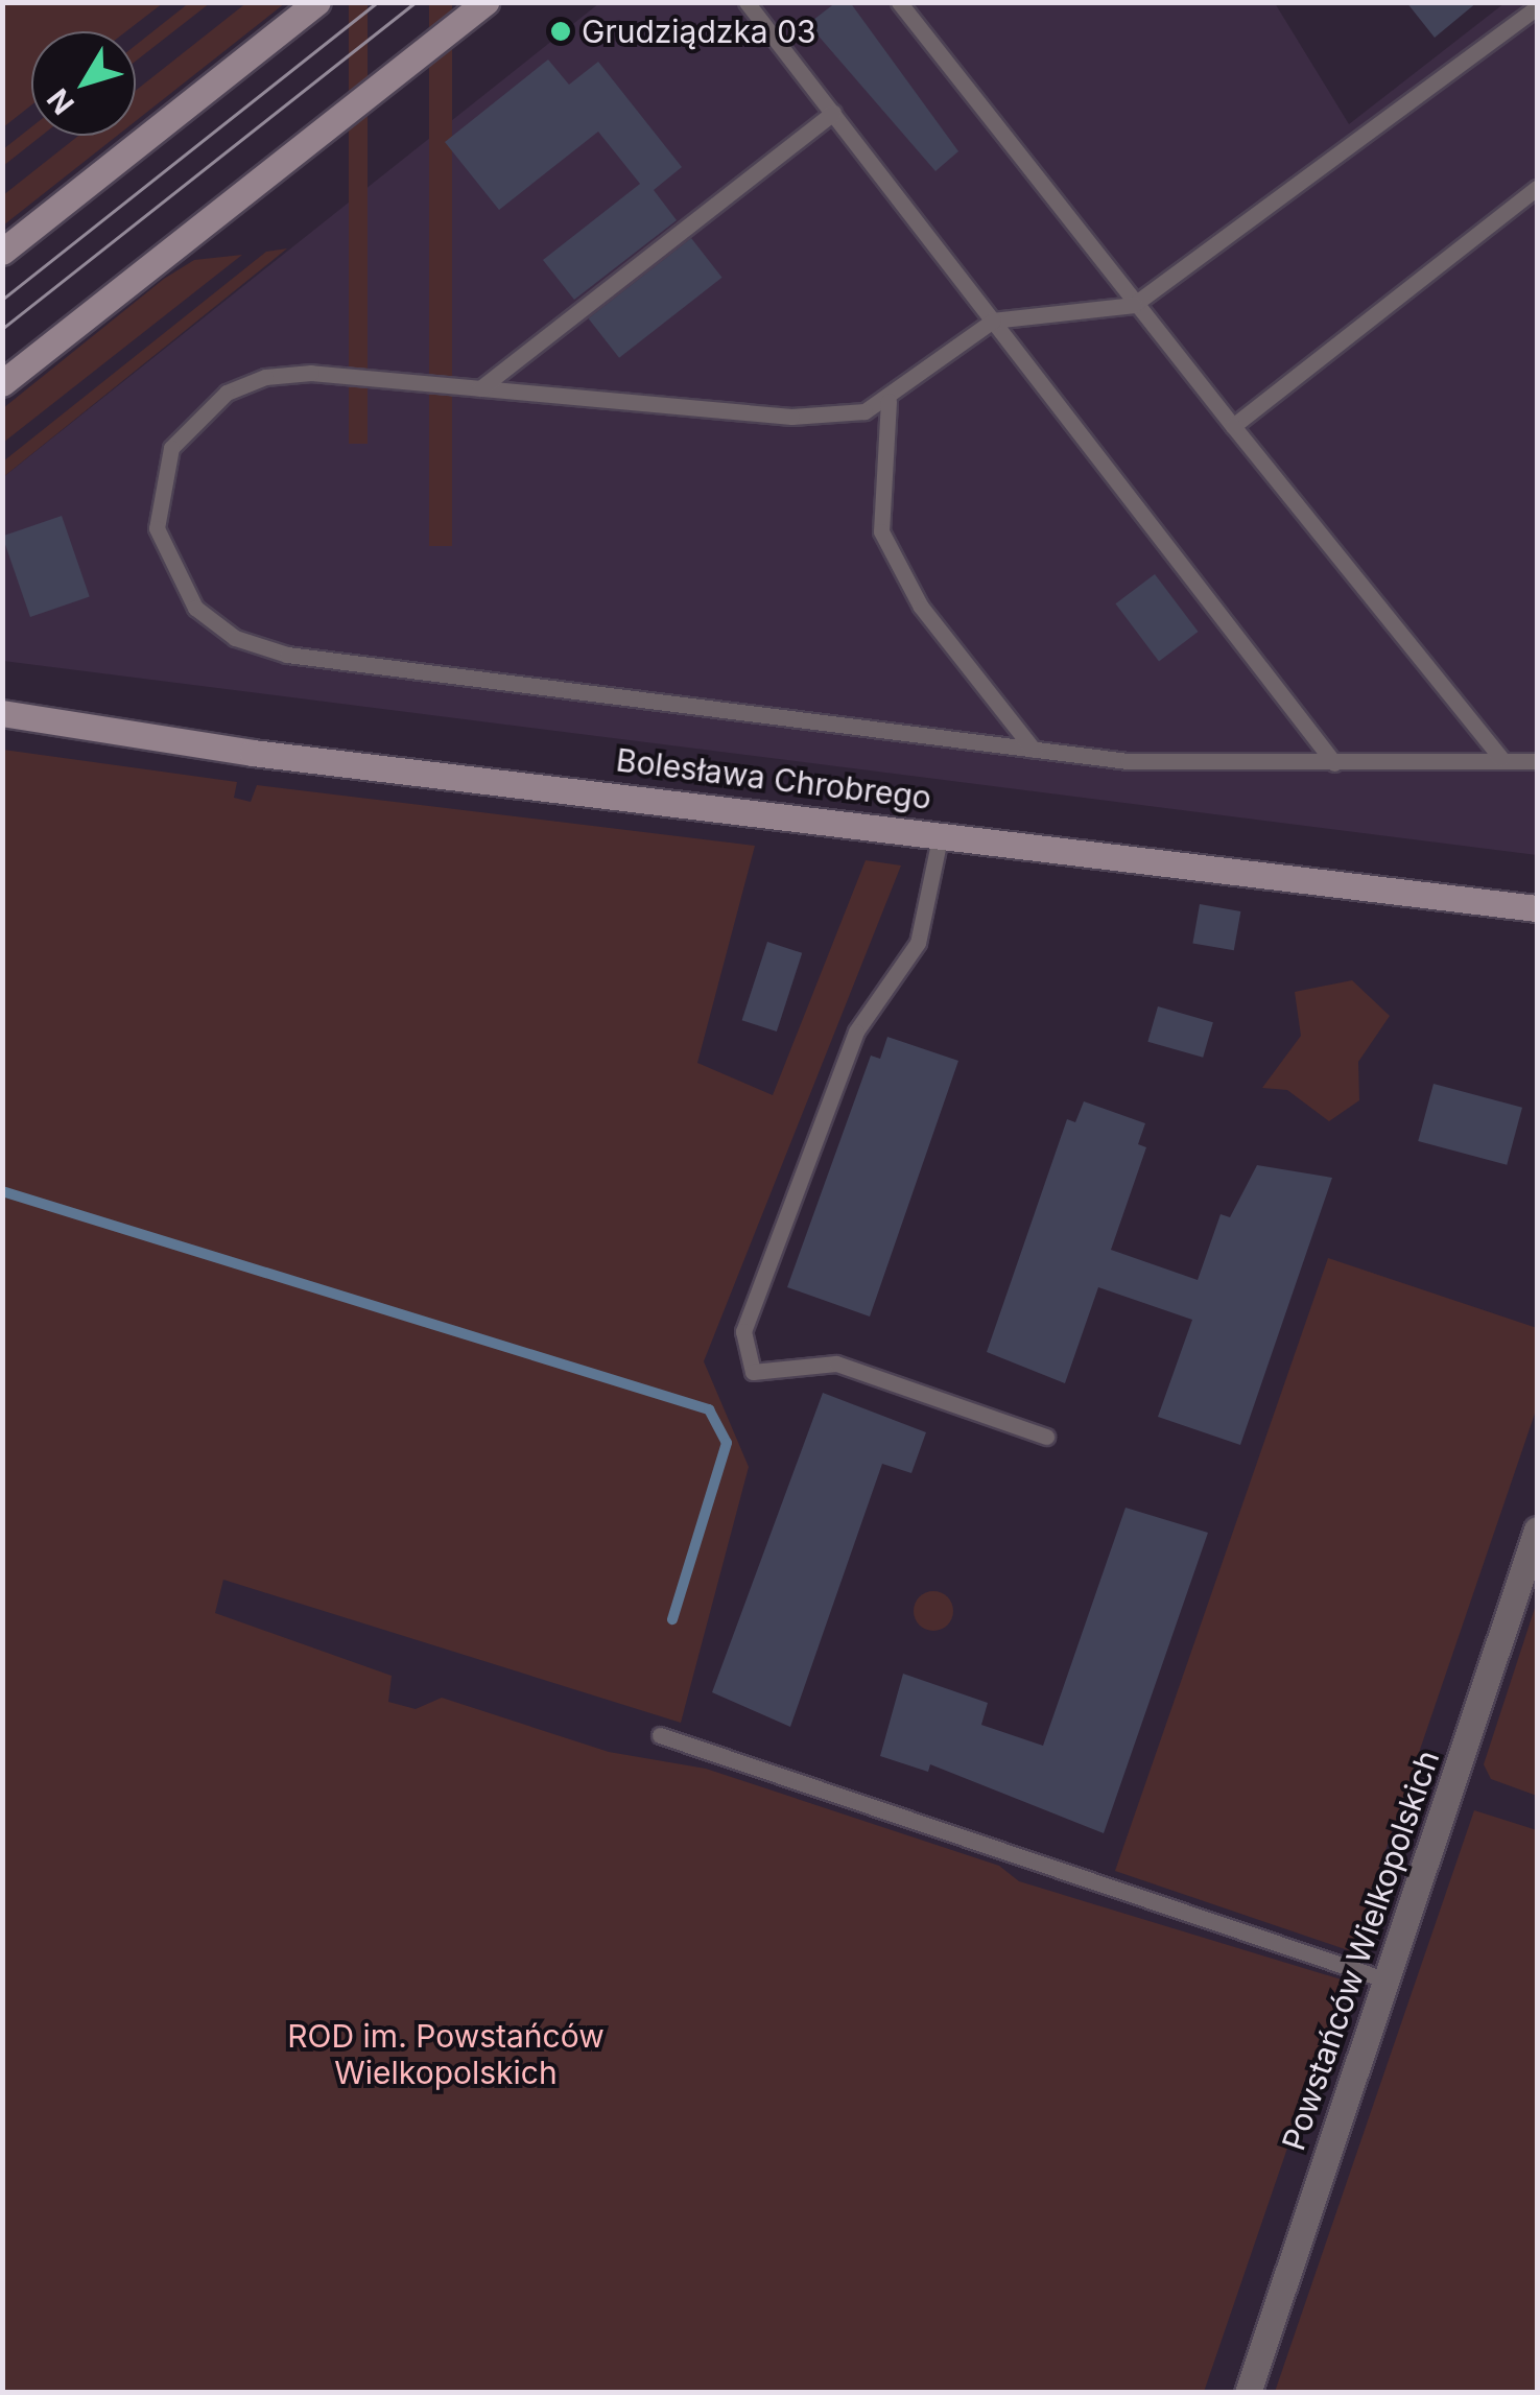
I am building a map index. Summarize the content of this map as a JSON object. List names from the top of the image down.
{
  "streets": {
    "street": ["Bolesława Chrobrego", "Powstańców Wielkopolskich"]
  },
  "parks": ["ROD im. Powstańców Wielkopolskich"],
  "places": ["Grudziądzka 03"],
  "north": "bottom left"
}
